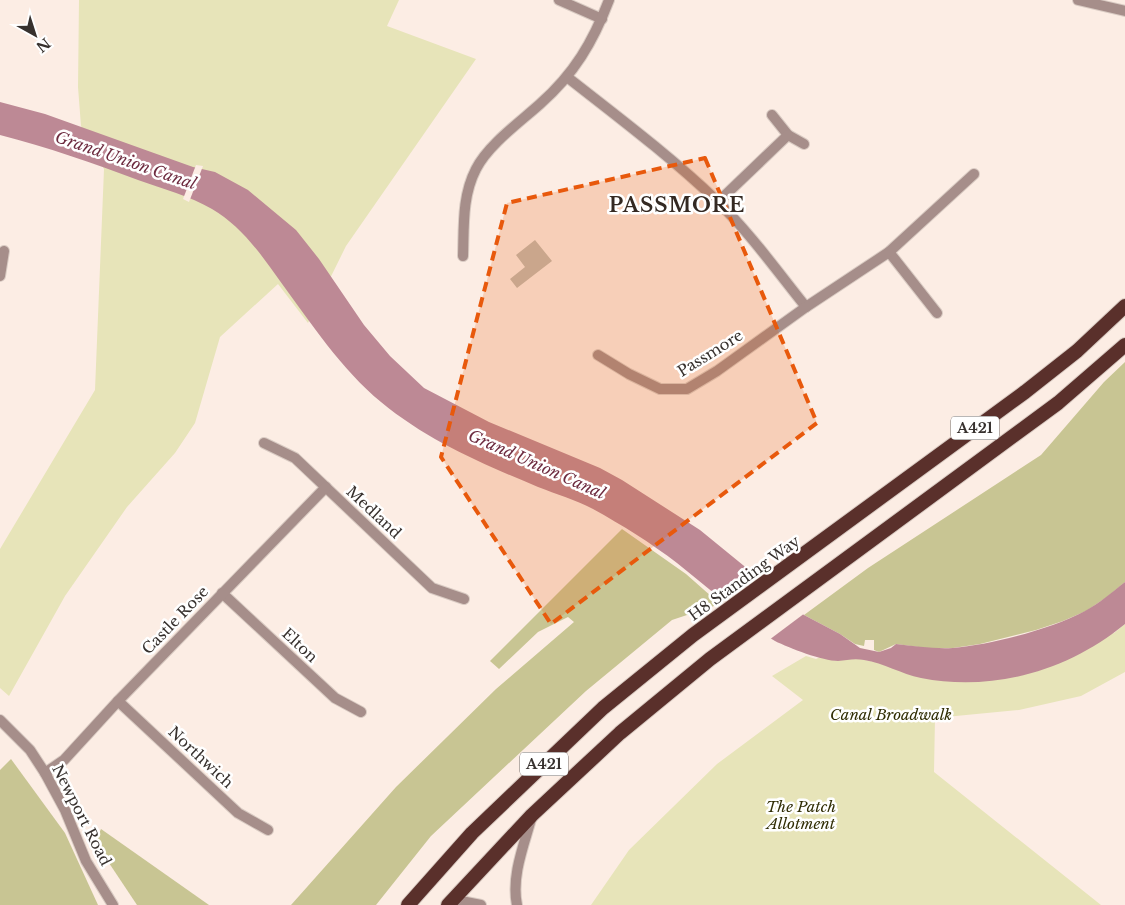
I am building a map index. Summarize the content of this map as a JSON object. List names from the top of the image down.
{
  "streets": {
    "highway": ["A421", "H8 Standing Way"],
    "street": [
      "Passmore",
      "Medland",
      "Castle Rose",
      "Elton",
      "Northwich",
      "Newport Road"
    ]
  },
  "crossings": [
    ["Medland", "Castle Rose"],
    ["Castle Rose", "Elton"],
    ["Castle Rose", "Northwich"],
    ["Castle Rose", "Newport Road"]
  ],
  "districts": ["PASSMORE"],
  "water": ["Grand Union Canal"],
  "parks": ["Canal Broadwalk", "The Patch Allotment"],
  "north": "bottom right"
}
